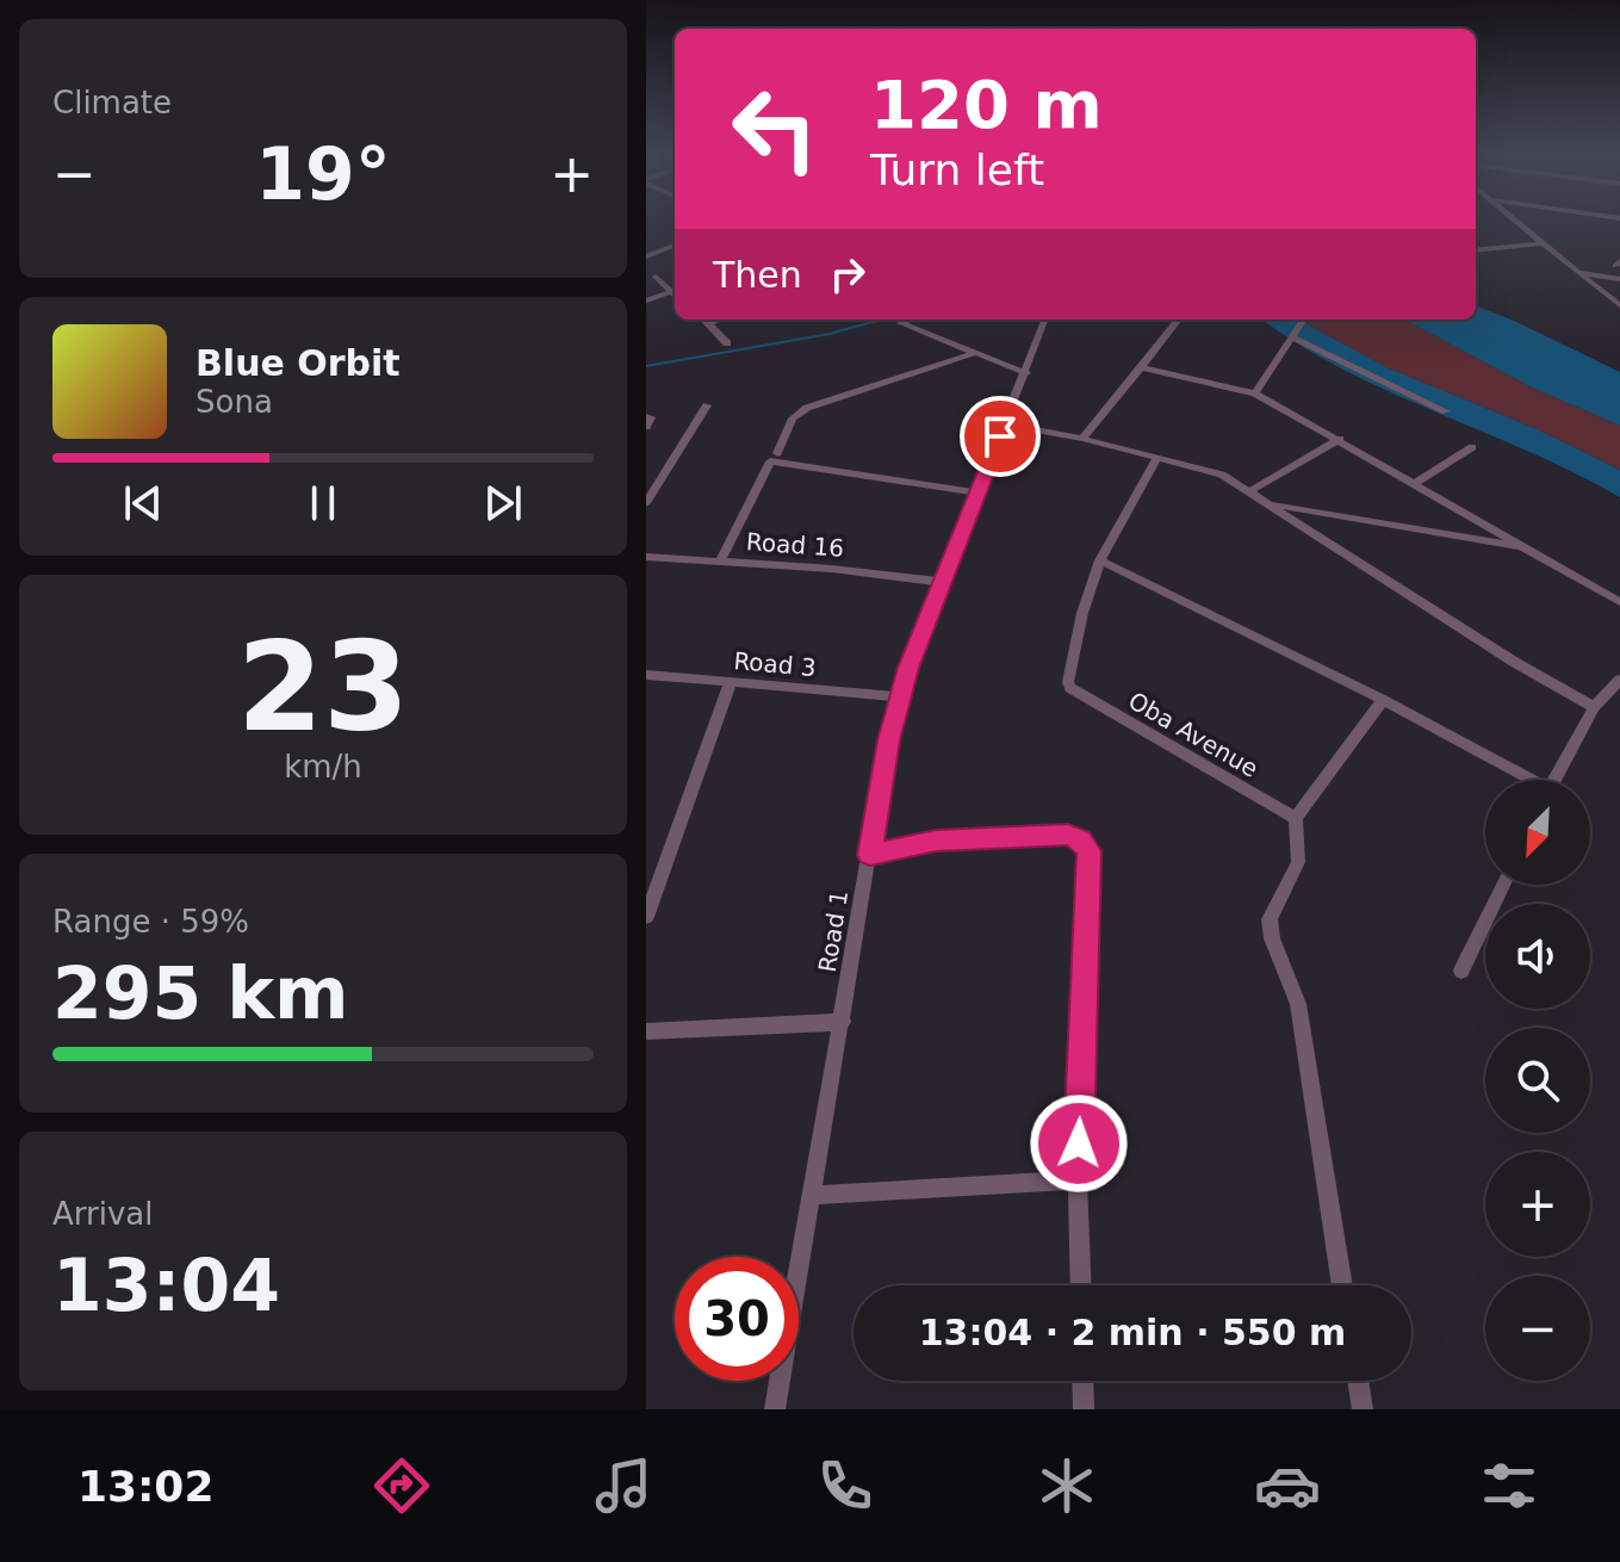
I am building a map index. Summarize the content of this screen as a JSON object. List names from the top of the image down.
{
  "streets": {
    "street": [
      "Road 16",
      "Road 3",
      "Oba Avenue",
      "Road 1"
    ]
  },
  "crossings": [
    ["Road 16", "Road 1"],
    ["Road 3", "Road 1"]
  ],
  "north": "bottom left",
  "page": {
    "tile": [
      "Climate",
      ["23", "km/h"],
      ["Range · 59%", "295 km"],
      ["Arrival", "13:04"]
    ],
    "turn": ["120 m", "Turn left"],
    "heat": ["−", "19°", "+"],
    "then": "Then",
    "song": ["Blue Orbit", "Sona"],
    "map_buttons": ["+", "−"],
    "limit": "30",
    "trip": "13:04 · 2 min · 550 m",
    "tabs": "13:02"
  }
}
